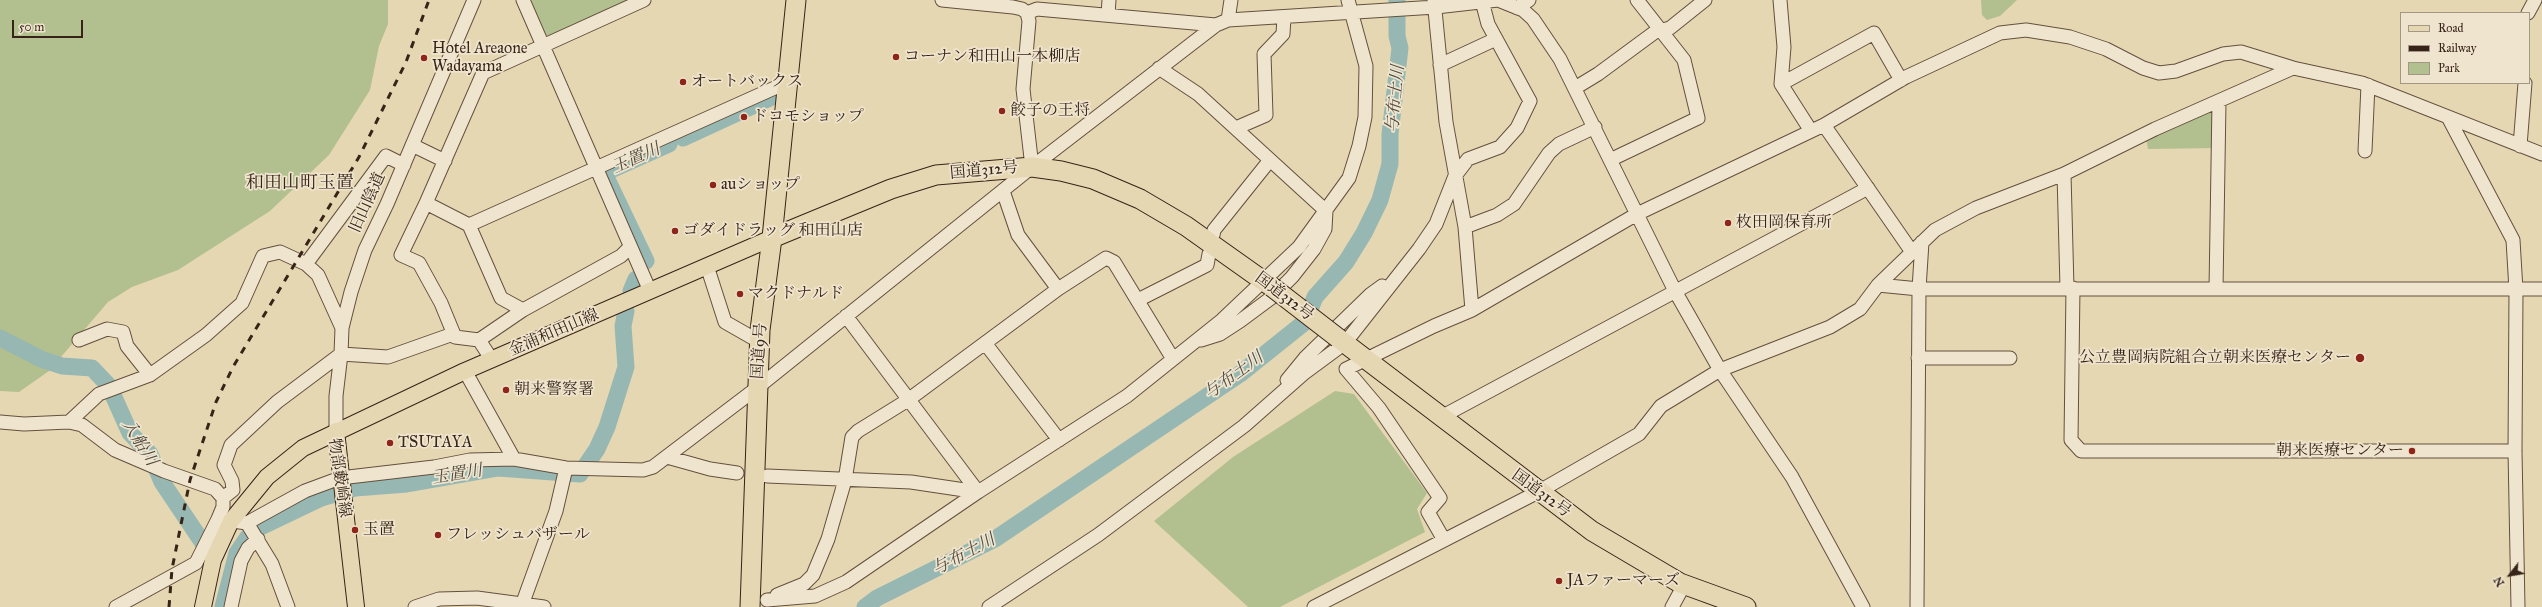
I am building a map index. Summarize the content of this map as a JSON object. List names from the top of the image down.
{
  "streets": {
    "highway": ["国道312号", "国道9号"],
    "main road": ["金浦和田山線", "物部藪崎線"],
    "street": ["旧山陰道"]
  },
  "crossings": [
    ["国道312号", "金浦和田山線"],
    ["国道312号", "国道9号"],
    ["旧山陰道", "金浦和田山線"],
    ["旧山陰道", "物部藪崎線"],
    ["金浦和田山線", "国道9号"],
    ["金浦和田山線", "物部藪崎線"]
  ],
  "districts": ["和田山町玉置"],
  "water": ["与布土川", "玉置川", "入船川"],
  "places": [
    "コーナン和田山一本柳店",
    "Hotel Areaone Wadayama",
    "オートバックス",
    "餃子の王将",
    "ドコモショップ",
    "auショップ",
    "枚田岡保育所",
    "ゴダイドラッグ 和田山店",
    "マクドナルド",
    "公立豊岡病院組合立朝来医療センター",
    "朝来警察署",
    "TSUTAYA",
    "朝来医療センター",
    "玉置",
    "フレッシュバザール",
    "JAファーマーズ"
  ],
  "legend": ["Road", "Railway", "Park"],
  "scale_bar": "50 m",
  "north": "bottom left"
}
